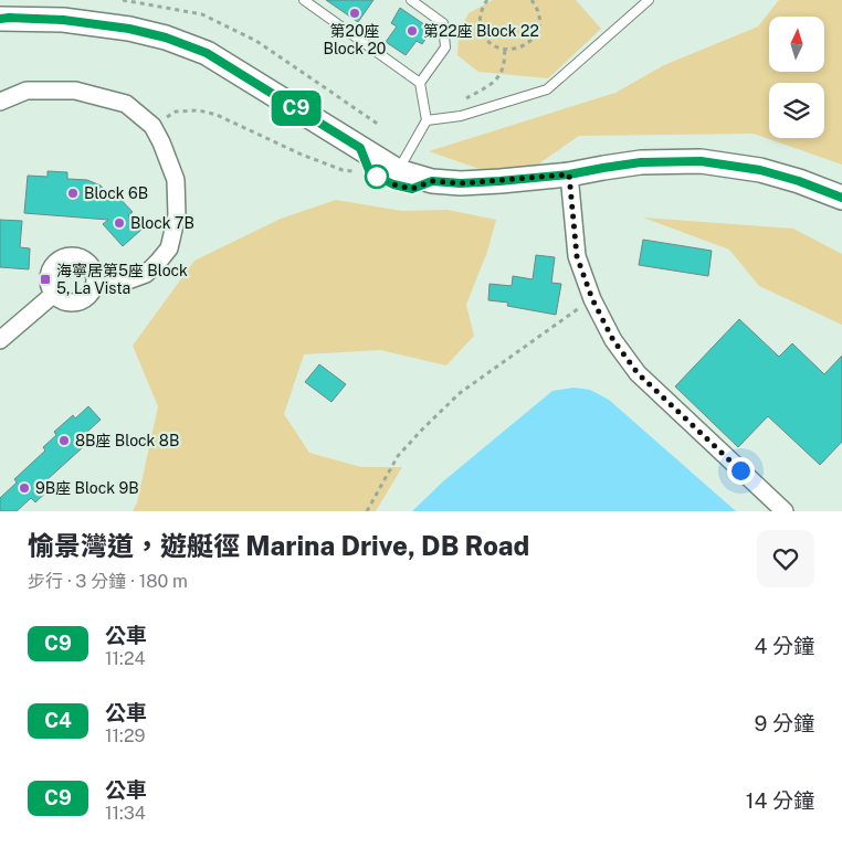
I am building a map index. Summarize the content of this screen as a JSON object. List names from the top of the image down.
{
  "places": {
    "other": [
      "第20座 Block 20",
      "第22座 Block 22",
      "Block 6B",
      "Block 7B",
      "8B座 Block 8B",
      "9B座 Block 9B"
    ],
    "transit": ["海寧居第5座 Block 5, La Vista"]
  },
  "lines": ["bus line C9"],
  "north": "top",
  "page": {
    "on_map": "C9",
    "heading": ["愉景灣道，遊艇徑 Marina Drive, DB Road", "步行 · 3 分鐘 · 180 m"],
    "list": [
      {
        "mark": "C9",
        "name": "公車",
        "note": "11:24",
        "value": "4 分鐘"
      },
      {
        "mark": "C4",
        "name": "公車",
        "note": "11:29",
        "value": "9 分鐘"
      },
      {
        "mark": "C9",
        "name": "公車",
        "note": "11:34",
        "value": "14 分鐘"
      }
    ]
  }
}
